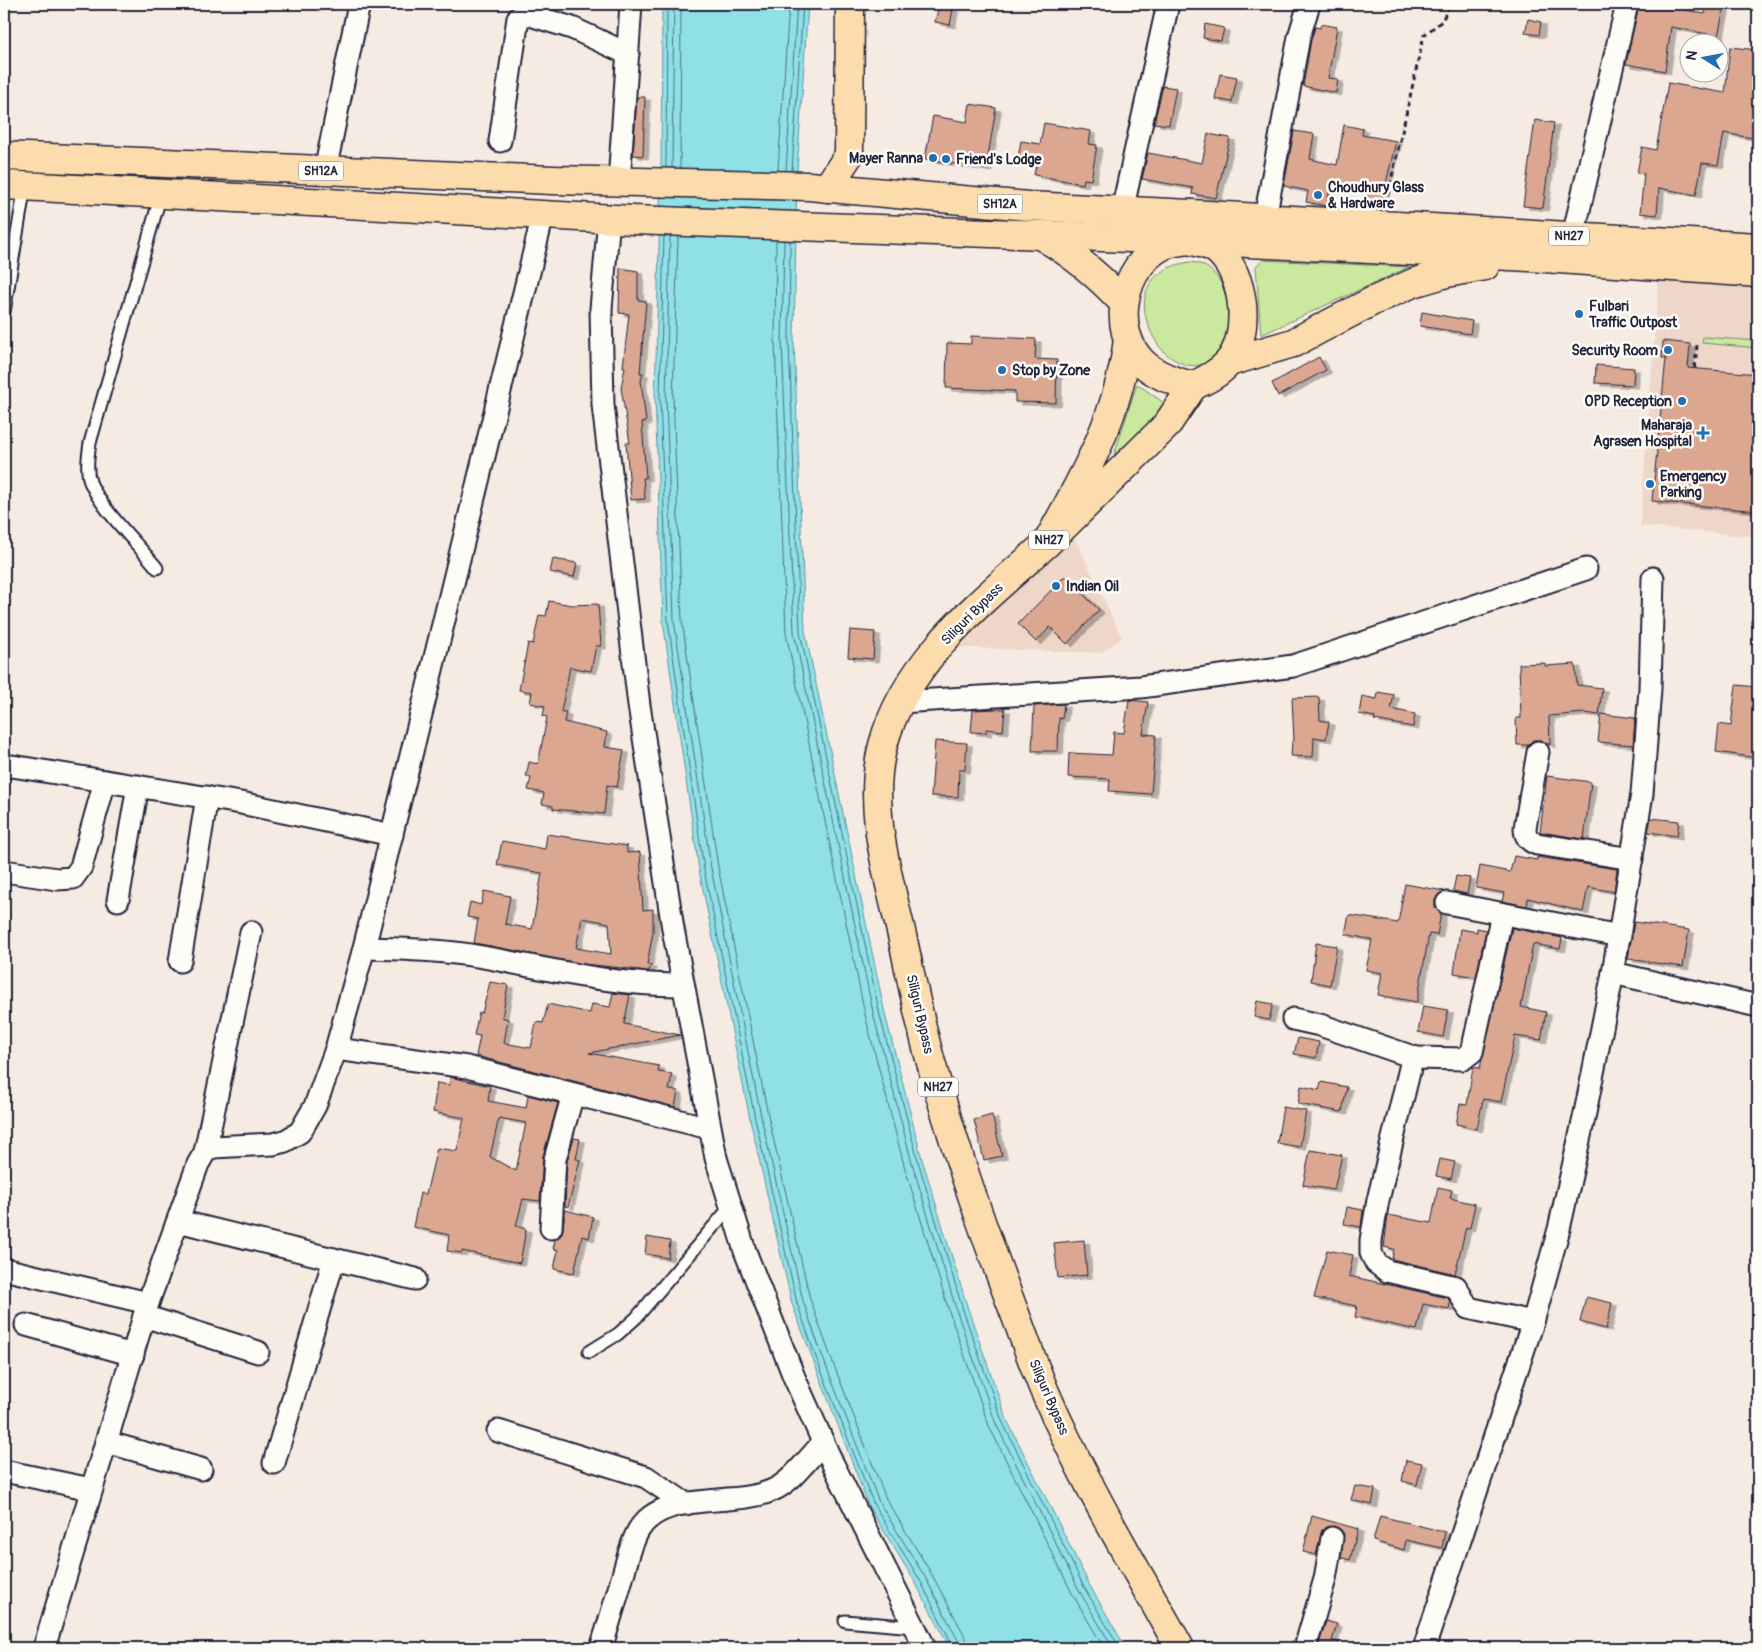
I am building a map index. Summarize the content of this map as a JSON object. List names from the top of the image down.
{
  "streets": {
    "main road": ["SH12A", "NH27", "Siliguri Bypass"]
  },
  "crossings": [
    ["SH12A", "NH27"],
    ["NH27", "Siliguri Bypass"]
  ],
  "places": {
    "other": [
      "Mayer Ranna",
      "Friend's Lodge",
      "Choudhury Glass & Hardware",
      "Fulbari Traffic Outpost",
      "Security Room",
      "Stop by Zone",
      "OPD Reception",
      "Emergency Parking",
      "Indian Oil"
    ],
    "health": ["Maharaja Agrasen Hospital"]
  },
  "north": "left"
}
